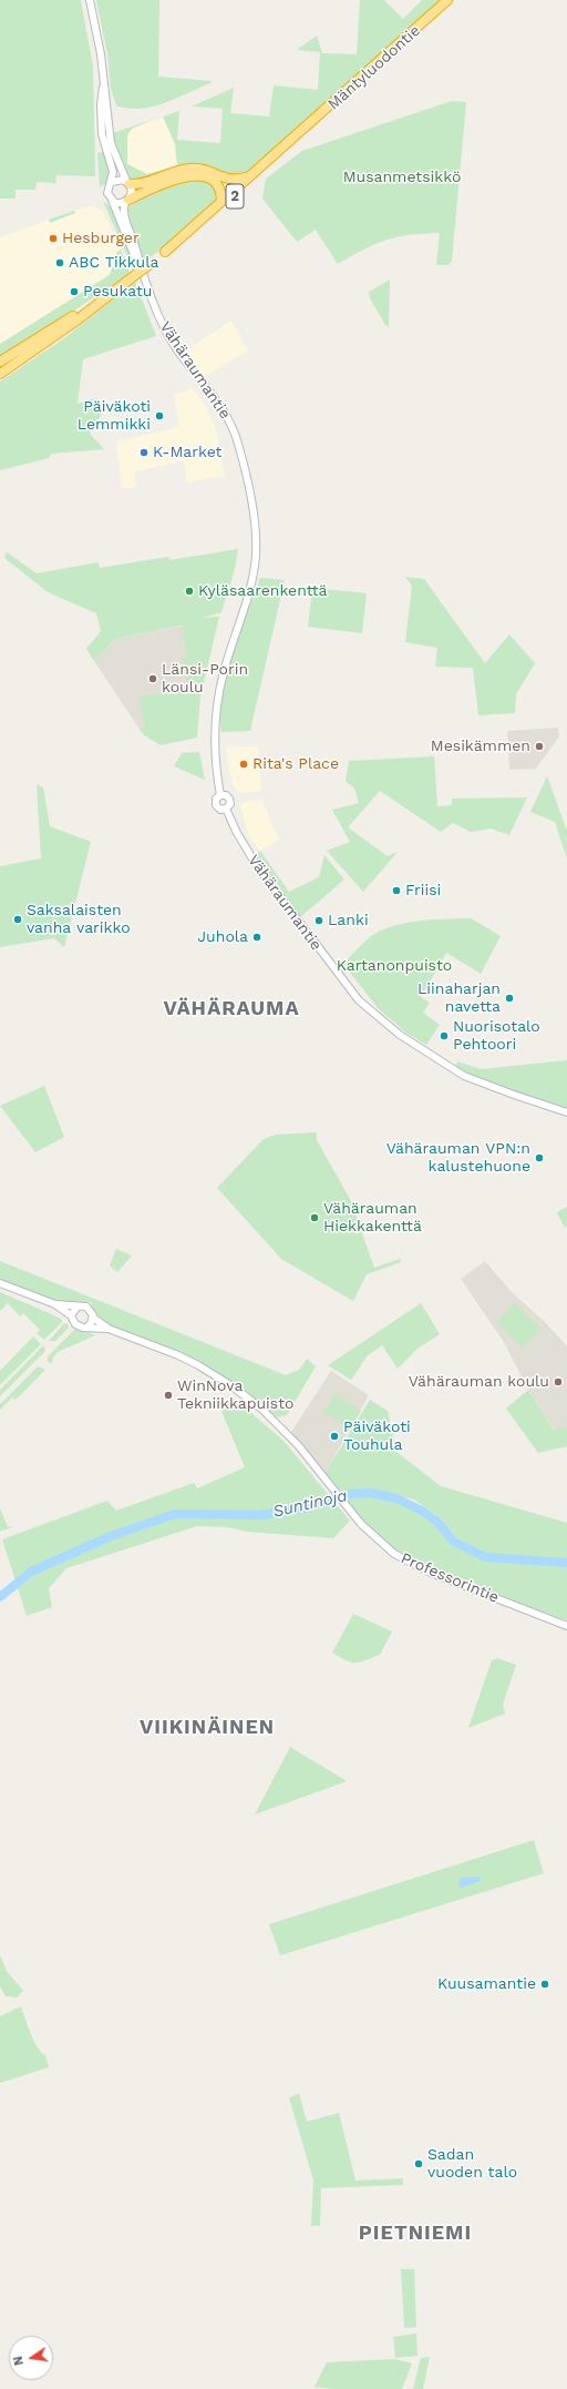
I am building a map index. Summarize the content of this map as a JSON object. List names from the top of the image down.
{
  "streets": {
    "highway": ["Mäntyluodontie", "2"],
    "main road": ["Vähäraumantie", "Professorintie"]
  },
  "districts": ["VÄHÄRAUMA", "VIIKINÄINEN", "PIETNIEMI"],
  "water": ["Suntinoja"],
  "parks": ["Musanmetsikkö", "Kartanonpuisto"],
  "places": [
    "Hesburger",
    "ABC Tikkula",
    "Pesukatu",
    "Päiväkoti Lemmikki",
    "K-Market",
    "Kyläsaarenkenttä",
    "Länsi-Porin koulu",
    "Mesikämmen",
    "Rita's Place",
    "Friisi",
    "Saksalaisten vanha varikko",
    "Lanki",
    "Juhola",
    "Liinaharjan navetta",
    "Nuorisotalo Pehtoori",
    "Vähärauman VPN:n kalustehuone",
    "Vähärauman Hiekkakenttä",
    "Vähärauman koulu",
    "WinNova Tekniikkapuisto",
    "Päiväkoti Touhula",
    "Kuusamantie",
    "Sadan vuoden talo"
  ],
  "north": "left"
}
